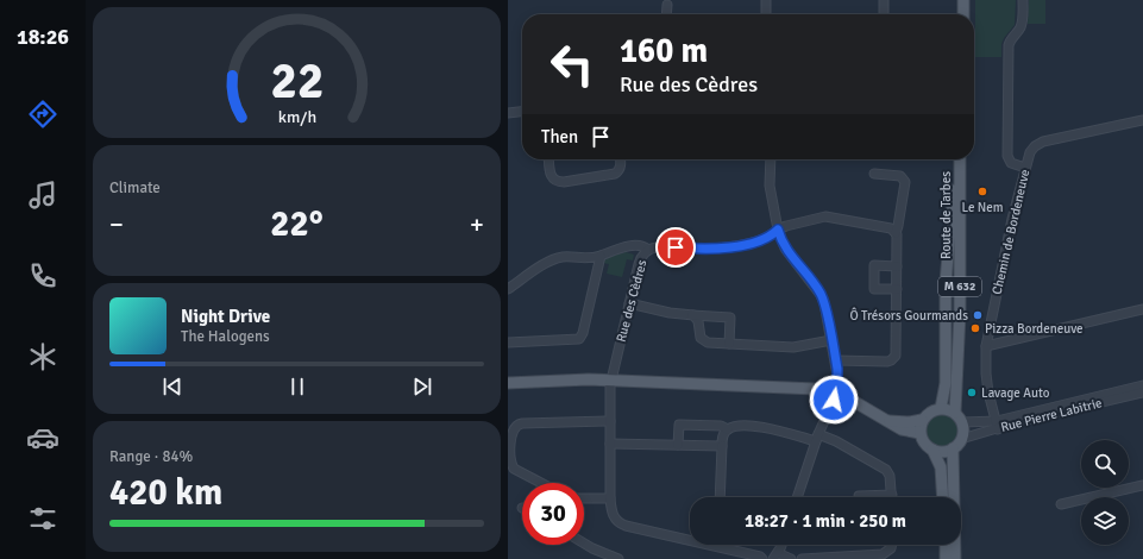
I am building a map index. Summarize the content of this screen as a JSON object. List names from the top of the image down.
{
  "streets": {
    "main road": ["Route de Tarbes", "M 632"],
    "street": ["Chemin de Bordeneuve", "Rue des Cèdres", "Rue Pierre Labitrie"]
  },
  "crossings": [
    ["Route de Tarbes", "Rue Pierre Labitrie"],
    ["Chemin de Bordeneuve", "Rue Pierre Labitrie"]
  ],
  "places": [
    "Le Nem",
    "Ô Trésors Gourmands",
    "Pizza Bordeneuve",
    "Lavage Auto"
  ],
  "page": {
    "tabs": "18:26",
    "turn": ["160 m", "Rue des Cèdres"],
    "then": "Then",
    "tile": [
      "Climate",
      ["Range · 84%", "420 km"]
    ],
    "heat": ["−", "22°", "+"],
    "song": ["Night Drive", "The Halogens"],
    "limit": "30",
    "trip": "18:27 · 1 min · 250 m",
    "gauge": ["22", "km/h"]
  }
}
